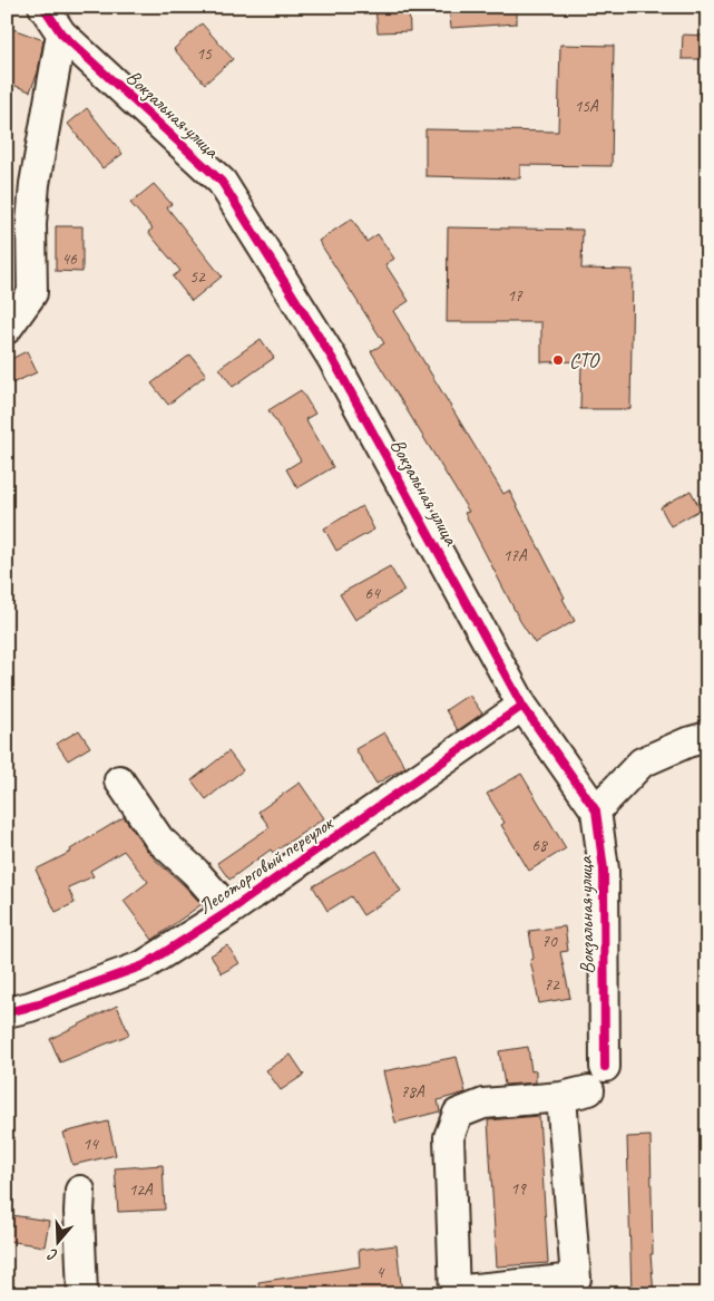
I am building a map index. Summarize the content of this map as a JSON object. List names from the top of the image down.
{
  "streets": {
    "street": ["Вокзальная улица", "Лесоторговый переулок"]
  },
  "crossings": [
    ["Вокзальная улица", "Лесоторговый переулок"]
  ],
  "places": ["СТО"],
  "house_numbers": [
    "15",
    "15А",
    "46",
    "52",
    "17",
    "17А",
    "64",
    "68",
    "70",
    "72",
    "78А",
    "14",
    "19",
    "12А",
    "4"
  ],
  "north": "bottom"
}
